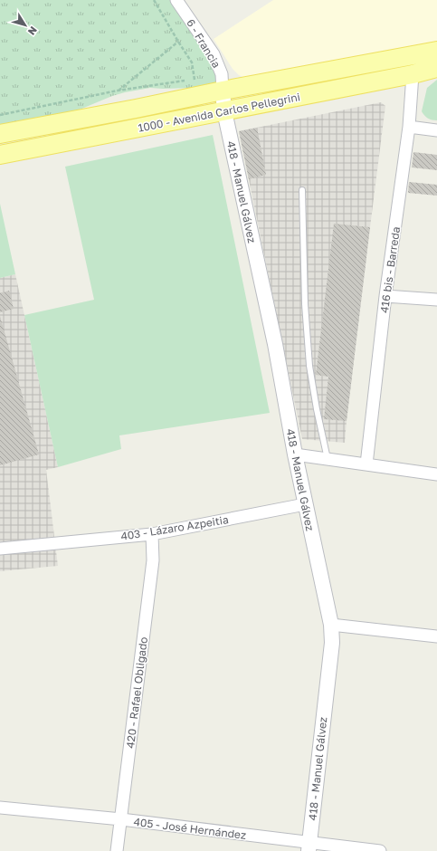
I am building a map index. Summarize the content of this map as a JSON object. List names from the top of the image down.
{
  "streets": {
    "main road": ["1000 - Avenida Carlos Pellegrini"],
    "street": [
      "6 - Francia",
      "418 - Manuel Gálvez",
      "416 bis - Barreda",
      "403 - Lázaro Azpeitia",
      "420 - Rafael Obligado",
      "405 - José Hernández"
    ]
  },
  "crossings": [
    ["6 - Francia", "1000 - Avenida Carlos Pellegrini"],
    ["6 - Francia", "418 - Manuel Gálvez"],
    ["1000 - Avenida Carlos Pellegrini", "418 - Manuel Gálvez"],
    ["1000 - Avenida Carlos Pellegrini", "416 bis - Barreda"],
    ["418 - Manuel Gálvez", "403 - Lázaro Azpeitia"],
    ["418 - Manuel Gálvez", "405 - José Hernández"],
    ["403 - Lázaro Azpeitia", "420 - Rafael Obligado"],
    ["420 - Rafael Obligado", "405 - José Hernández"]
  ],
  "north": "bottom right"
}
